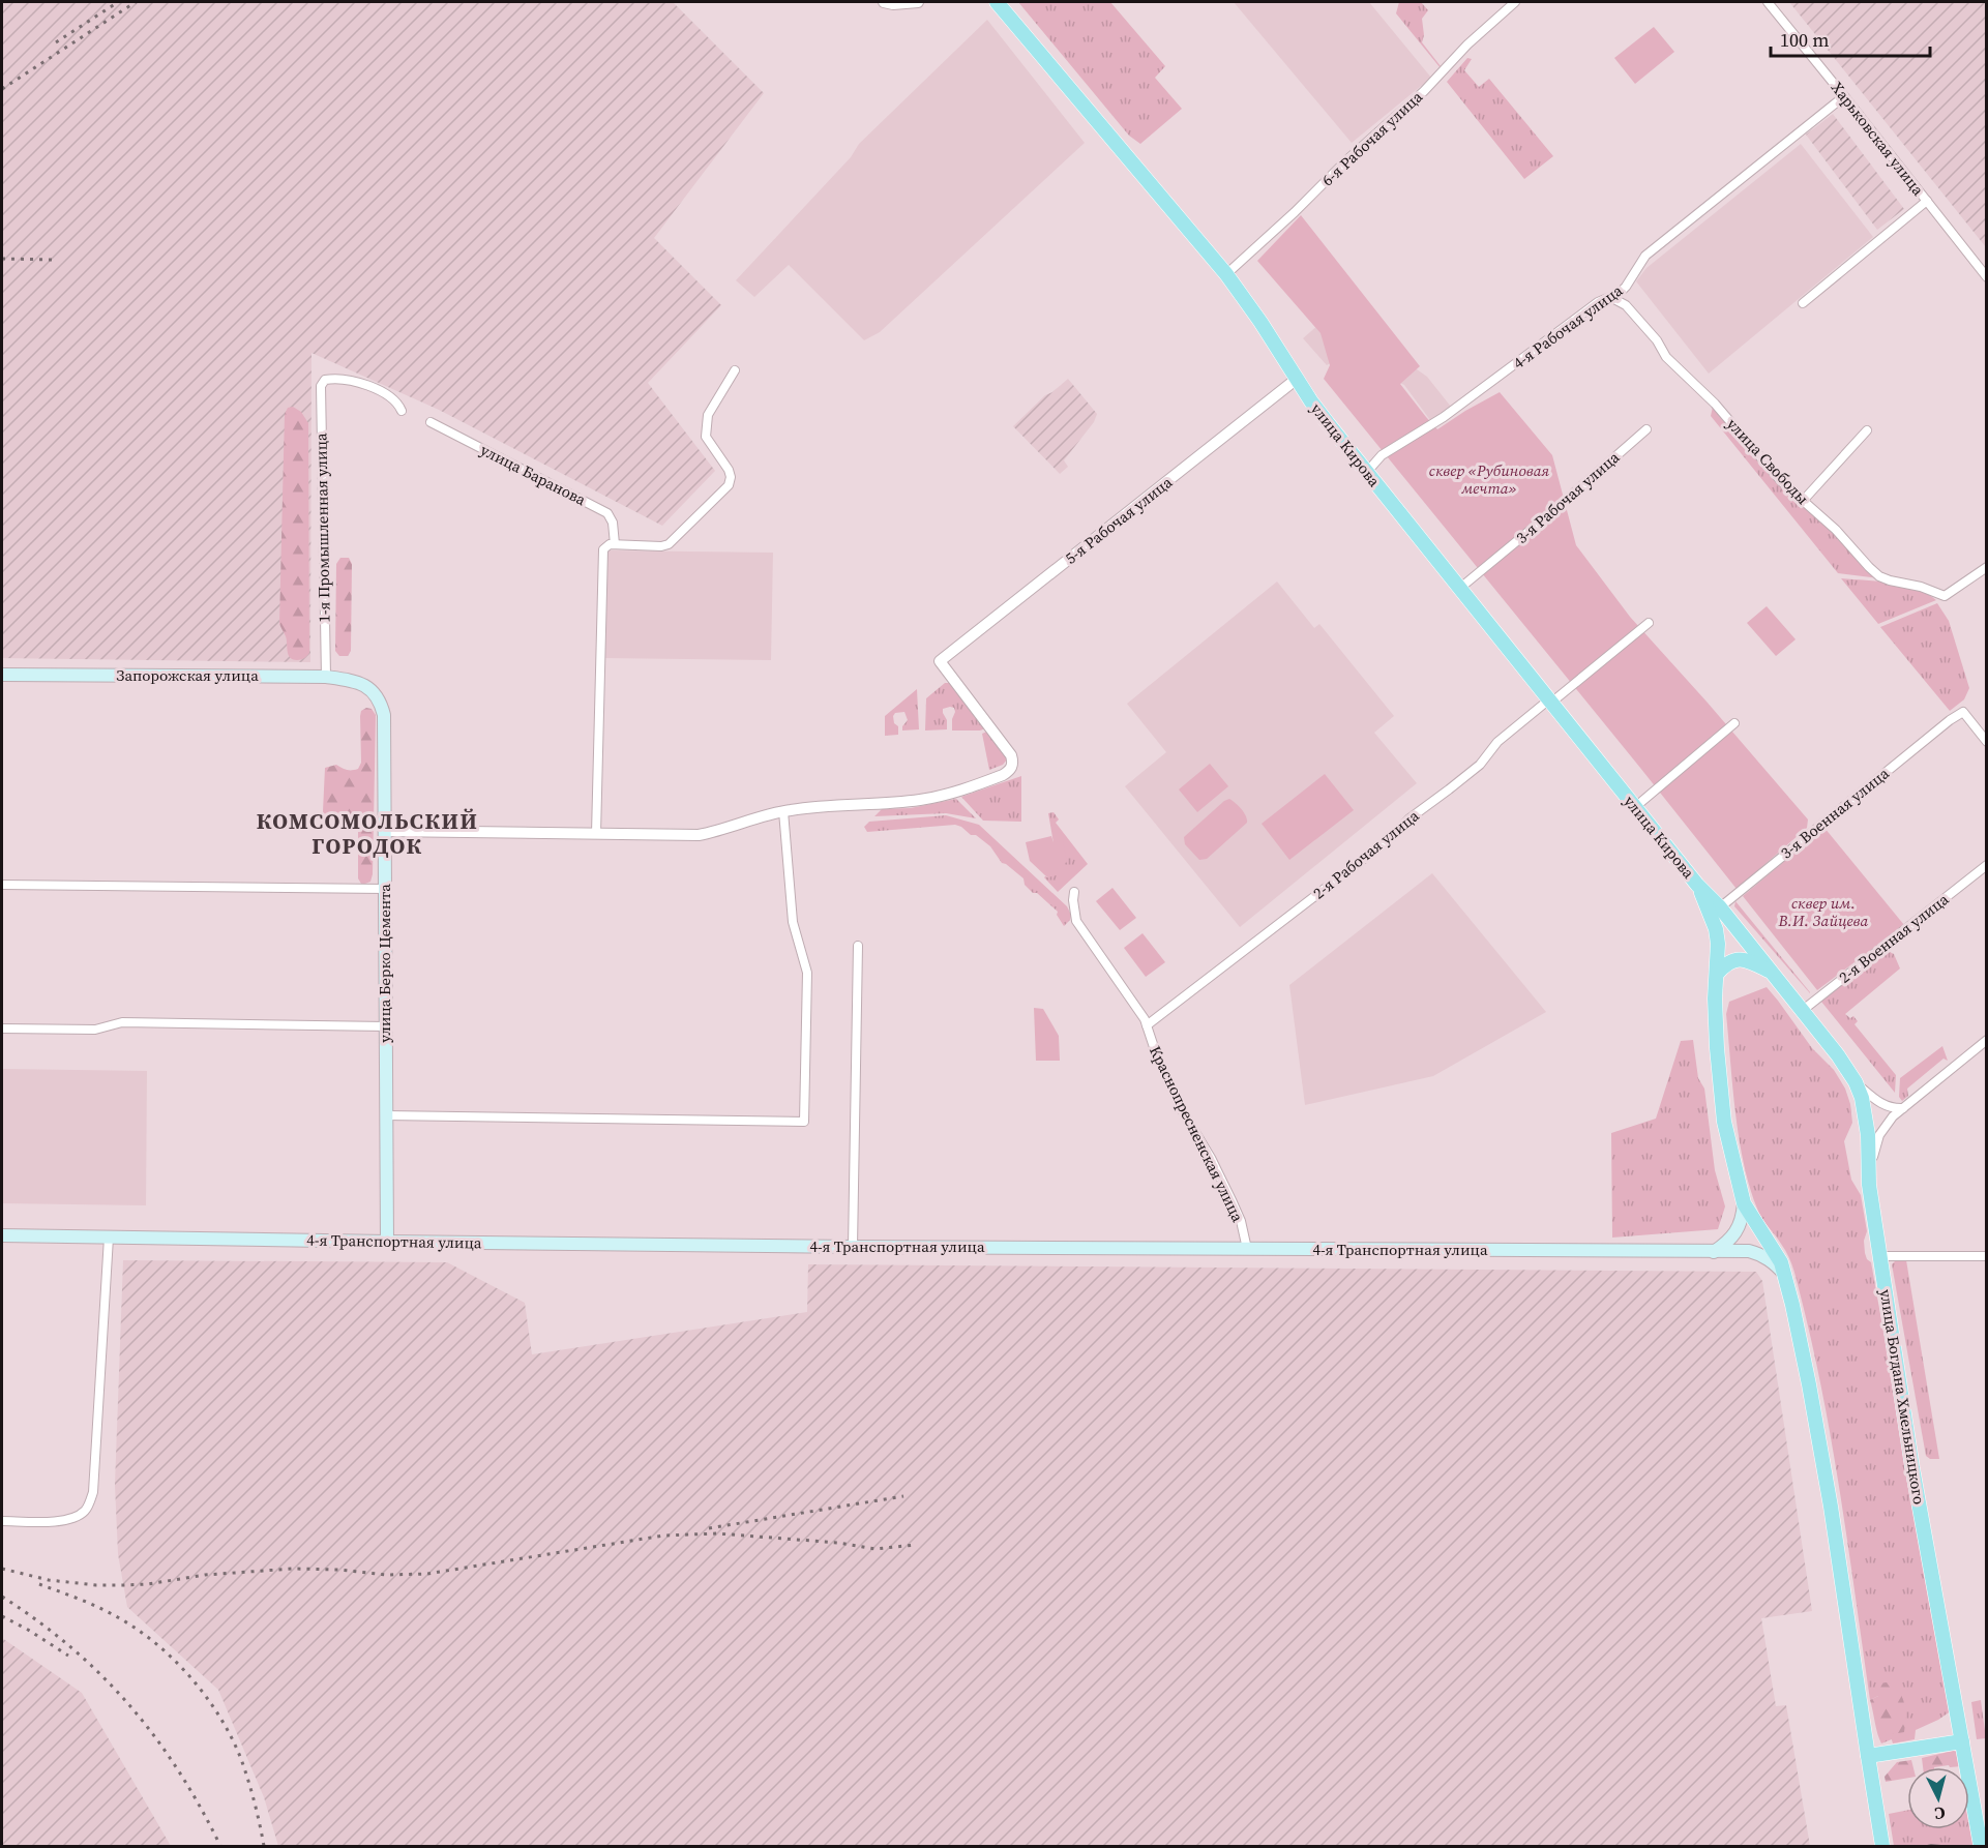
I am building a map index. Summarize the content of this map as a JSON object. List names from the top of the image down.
{
  "streets": {
    "main road": [
      "улица Кирова",
      "Запорожская улица",
      "улица Берко Цемента",
      "4-я Транспортная улица",
      "улица Богдана Хмельницкого"
    ],
    "street": [
      "6-я Рабочая улица",
      "Харьковская улица",
      "4-я Рабочая улица",
      "улица Свободы",
      "улица Баранова",
      "3-я Рабочая улица",
      "5-я Рабочая улица",
      "1-я Промышленная улица",
      "3-я Военная улица",
      "2-я Рабочая улица",
      "2-я Военная улица",
      "Краснопресненская улица"
    ]
  },
  "crossings": [
    ["6-я Рабочая улица", "улица Кирова"],
    ["Харьковская улица", "4-я Рабочая улица"],
    ["4-я Рабочая улица", "улица Кирова"],
    ["4-я Рабочая улица", "улица Свободы"],
    ["улица Кирова", "3-я Рабочая улица"],
    ["улица Кирова", "5-я Рабочая улица"],
    ["улица Кирова", "3-я Военная улица"],
    ["улица Кирова", "2-я Рабочая улица"],
    ["улица Кирова", "улица Богдана Хмельницкого"],
    ["1-я Промышленная улица", "Запорожская улица"],
    ["Запорожская улица", "улица Берко Цемента"],
    ["2-я Рабочая улица", "Краснопресненская улица"],
    ["2-я Военная улица", "улица Богдана Хмельницкого"],
    ["улица Берко Цемента", "4-я Транспортная улица"],
    ["Краснопресненская улица", "4-я Транспортная улица"]
  ],
  "districts": ["КОМСОМОЛЬСКИЙ ГОРОДОК"],
  "parks": ["сквер «Рубиновая мечта»", "сквер им. В.И. Зайцева"],
  "scale_bar": "100 m",
  "north": "bottom"
}
